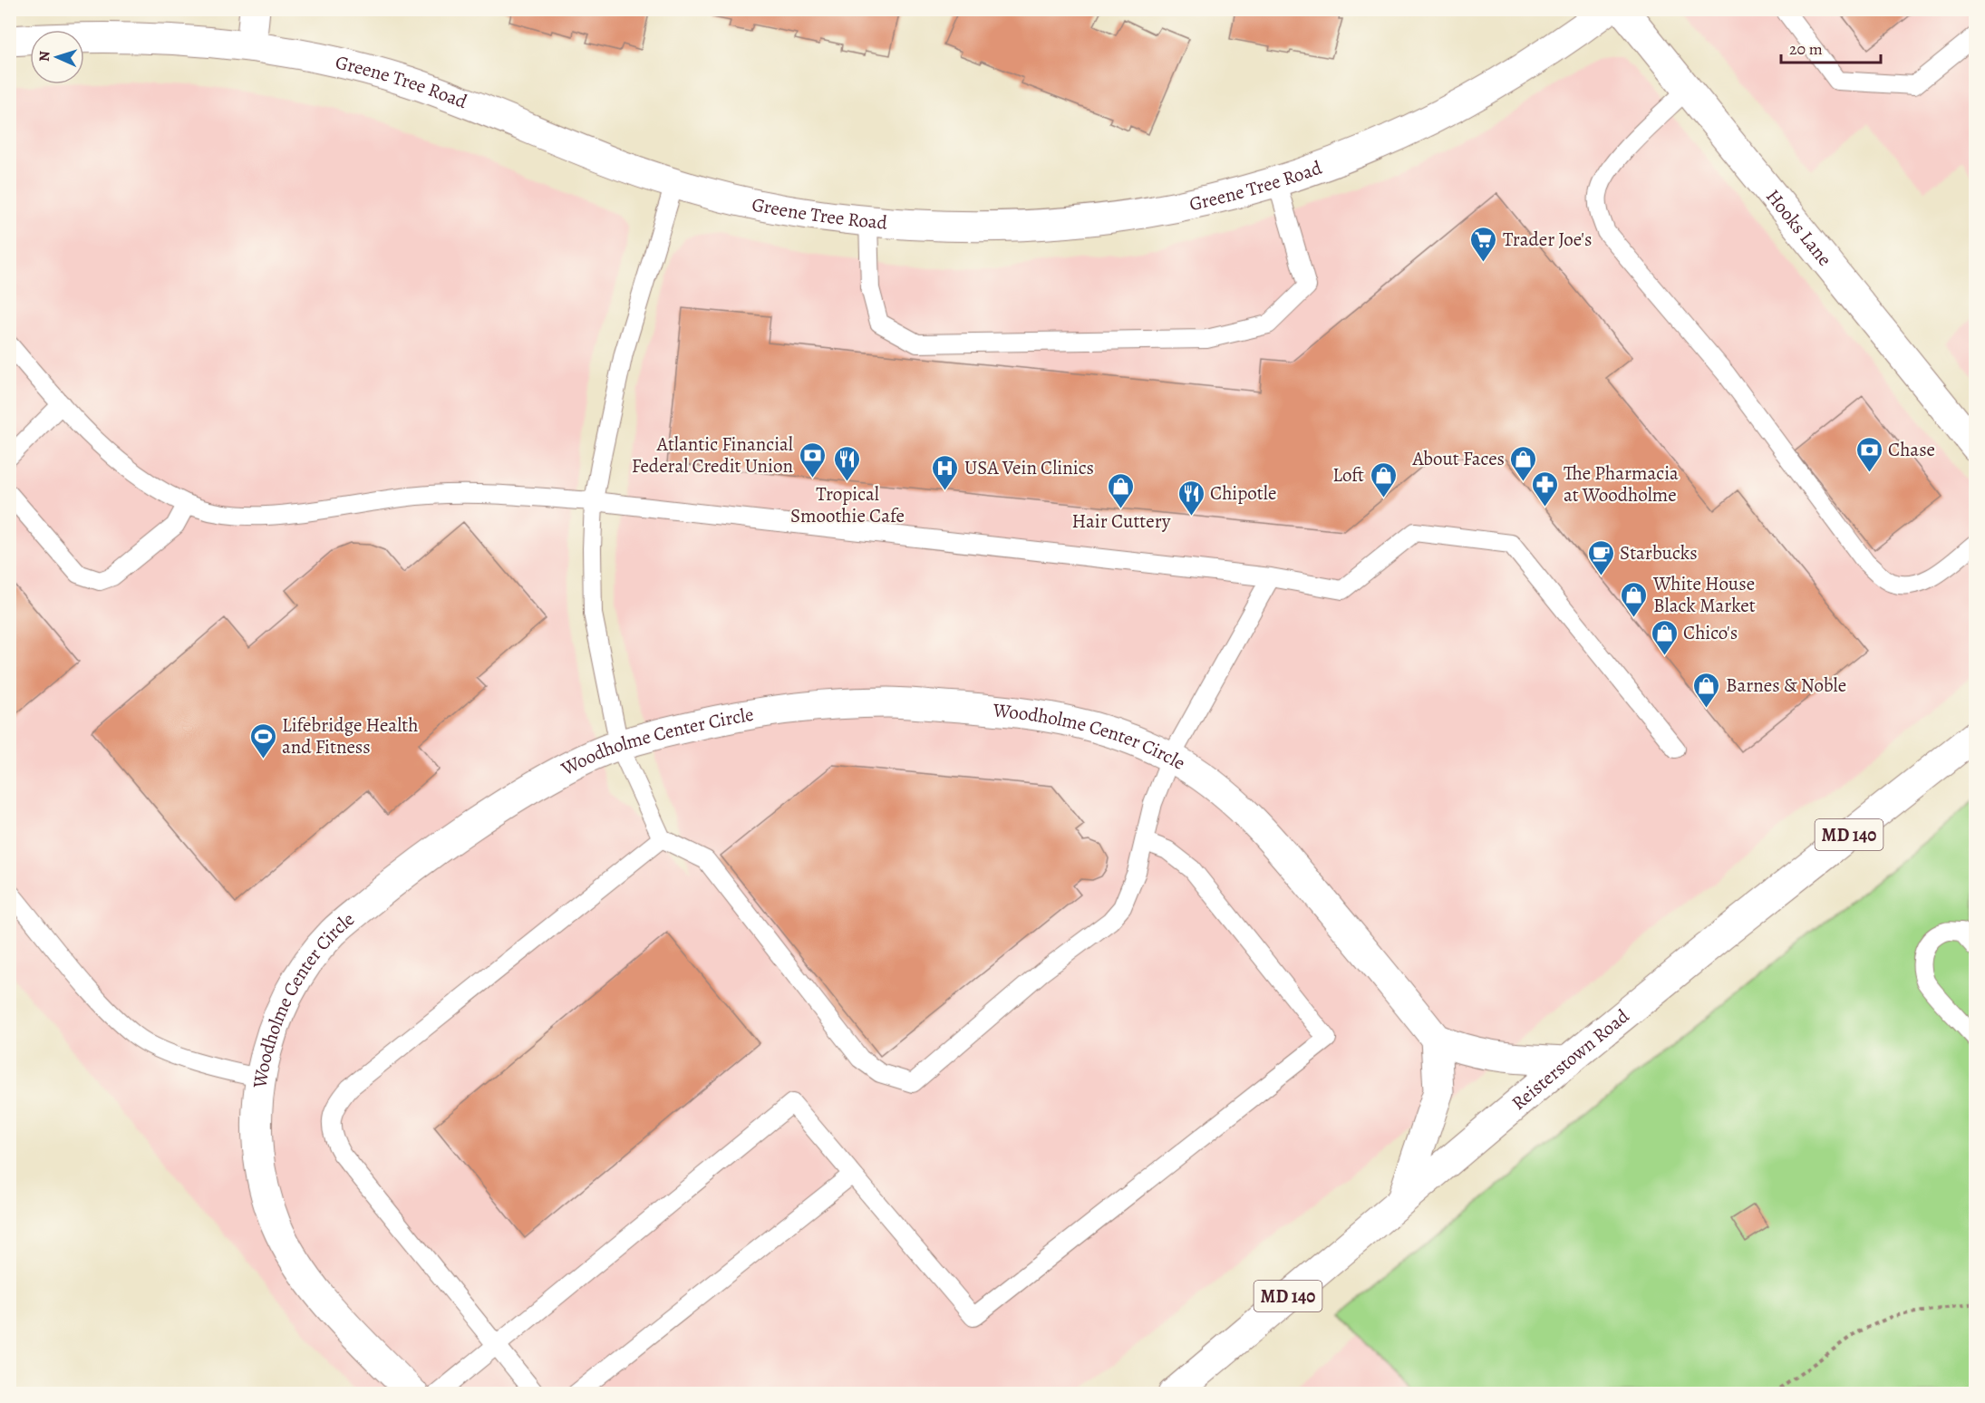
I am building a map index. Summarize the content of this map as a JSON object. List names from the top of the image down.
{
  "streets": {
    "street": [
      "Greene Tree Road",
      "Hooks Lane",
      "Woodholme Center Circle",
      "MD 140",
      "Reisterstown Road"
    ]
  },
  "crossings": [
    ["Woodholme Center Circle", "Reisterstown Road"]
  ],
  "places": {
    "supermarket": ["Trader Joe's"],
    "bank": ["Chase", "Atlantic Financial Federal Credit Union"],
    "restaurant": ["Tropical Smoothie Cafe", "Chipotle"],
    "shop": [
      "About Faces",
      "Loft",
      "Hair Cuttery",
      "White House Black Market",
      "Chico's",
      "Barnes & Noble"
    ],
    "hospital": ["USA Vein Clinics"],
    "pharmacy": ["The Pharmacia at Woodholme"],
    "cafe": ["Starbucks"],
    "sports": ["Lifebridge Health and Fitness"]
  },
  "scale_bar": "20 m",
  "north": "left"
}
